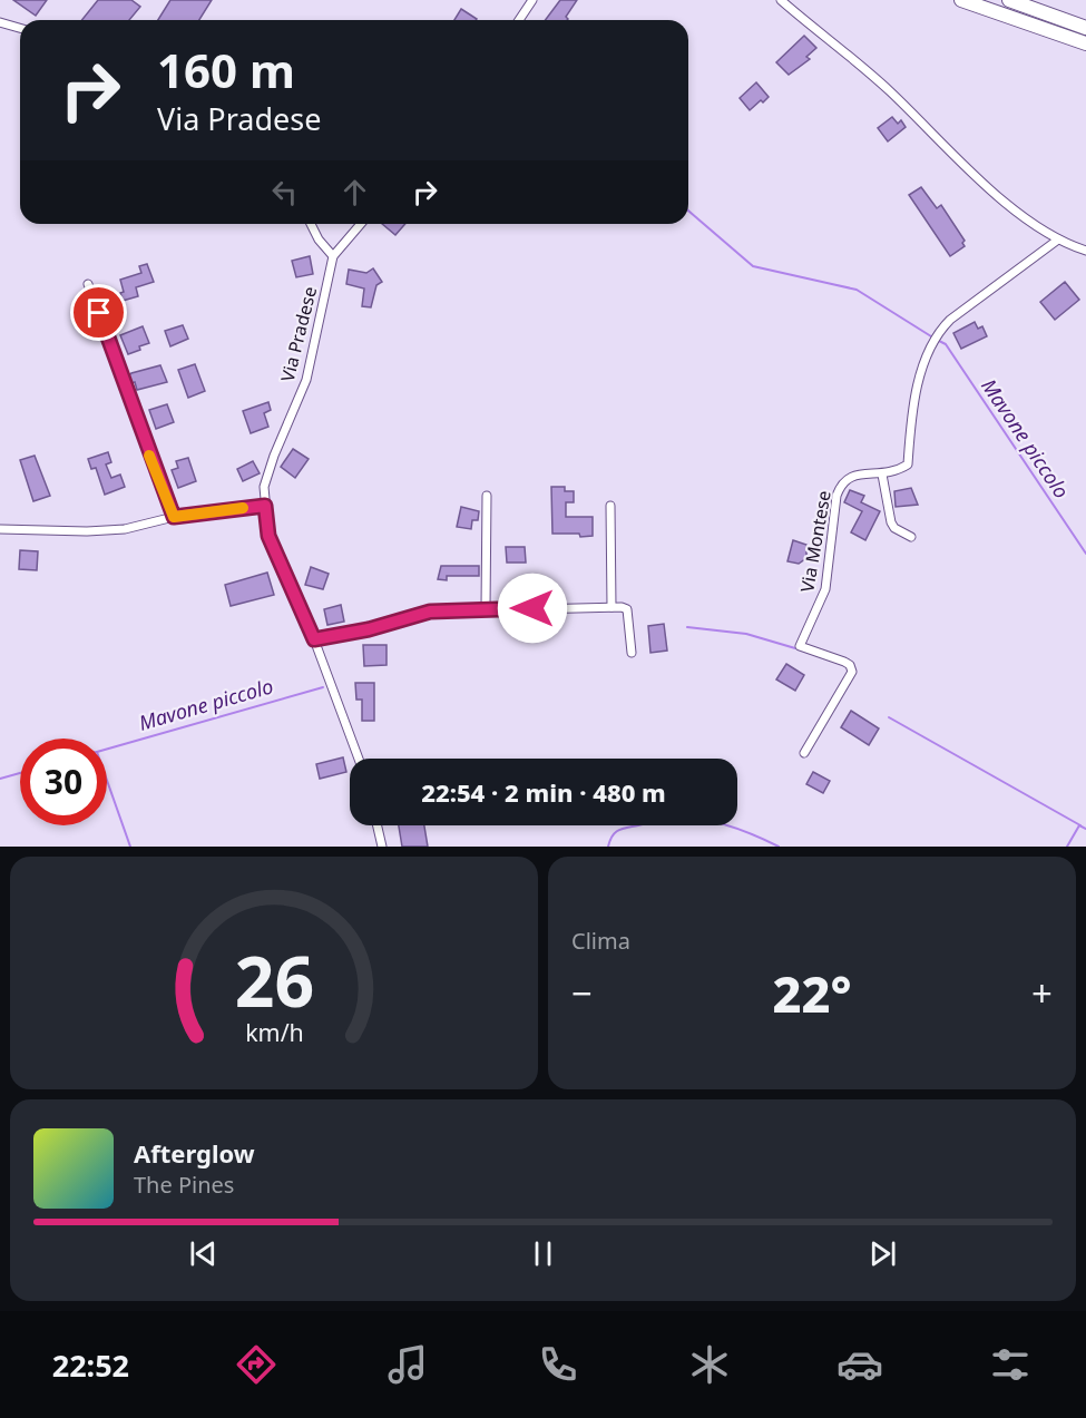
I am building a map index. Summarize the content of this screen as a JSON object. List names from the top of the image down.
{
  "streets": {
    "street": ["Via Pradese", "Via Montese"]
  },
  "water": ["Mavone piccolo"],
  "page": {
    "turn": ["160 m", "Via Pradese"],
    "limit": "30",
    "trip": "22:54 · 2 min · 480 m",
    "tile": "Clima",
    "heat": ["−", "22°", "+"],
    "song": ["Afterglow", "The Pines"],
    "tabs": "22:52",
    "gauge": ["26", "km/h"]
  }
}
